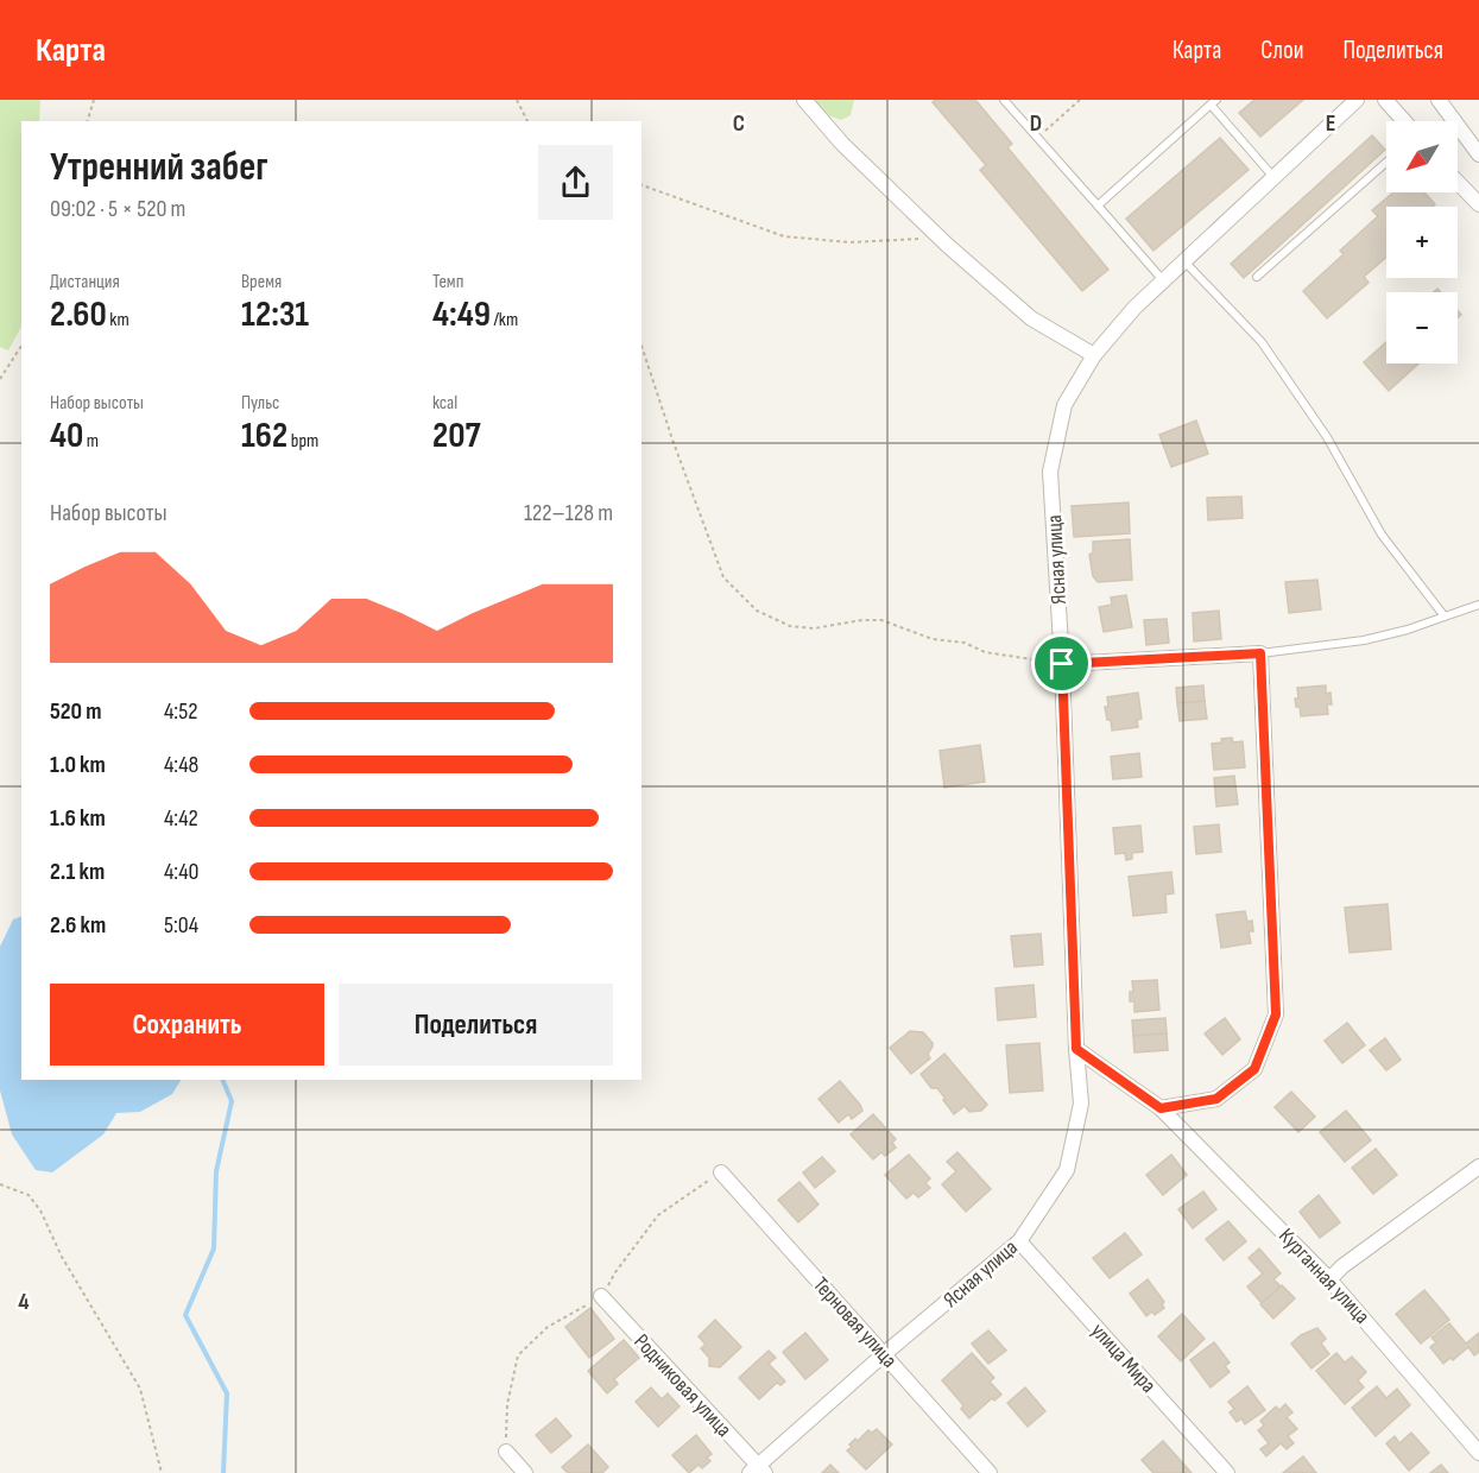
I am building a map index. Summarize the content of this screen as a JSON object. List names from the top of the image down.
{
  "streets": {
    "street": [
      "Ясная улица",
      "Курганная улица",
      "Терновая улица",
      "улица Мира",
      "Родниковая улица"
    ]
  },
  "crossings": [
    ["Ясная улица", "Курганная улица"],
    ["Ясная улица", "Терновая улица"],
    ["Ясная улица", "улица Мира"],
    ["Ясная улица", "Родниковая улица"]
  ],
  "north": "bottom left",
  "page": {
    "header": "Карта",
    "nav": ["Карта", "Слои", "Поделиться"],
    "map_buttons": ["+", "−"],
    "heading": ["Утренний забег", "09:02 · 5 × 520 m"],
    "stats": [
      ["Дистанция", "2.60 km"],
      ["Время", "12:31"],
      ["Темп", "4:49 /km"],
      ["Набор высоты", "40 m"],
      ["Пульс", "162 bpm"],
      ["kcal", "207"]
    ],
    "chart": ["Набор высоты", "122–128 m"],
    "list": [
      {
        "name": "520 m",
        "note": "4:52"
      },
      {
        "name": "1.0 km",
        "note": "4:48"
      },
      {
        "name": "1.6 km",
        "note": "4:42"
      },
      {
        "name": "2.1 km",
        "note": "4:40"
      },
      {
        "name": "2.6 km",
        "note": "5:04"
      }
    ],
    "buttons": ["Сохранить", "Поделиться"]
  },
  "grid": {
    "columns": ["C", "D", "E"],
    "rows": ["4"]
  }
}
